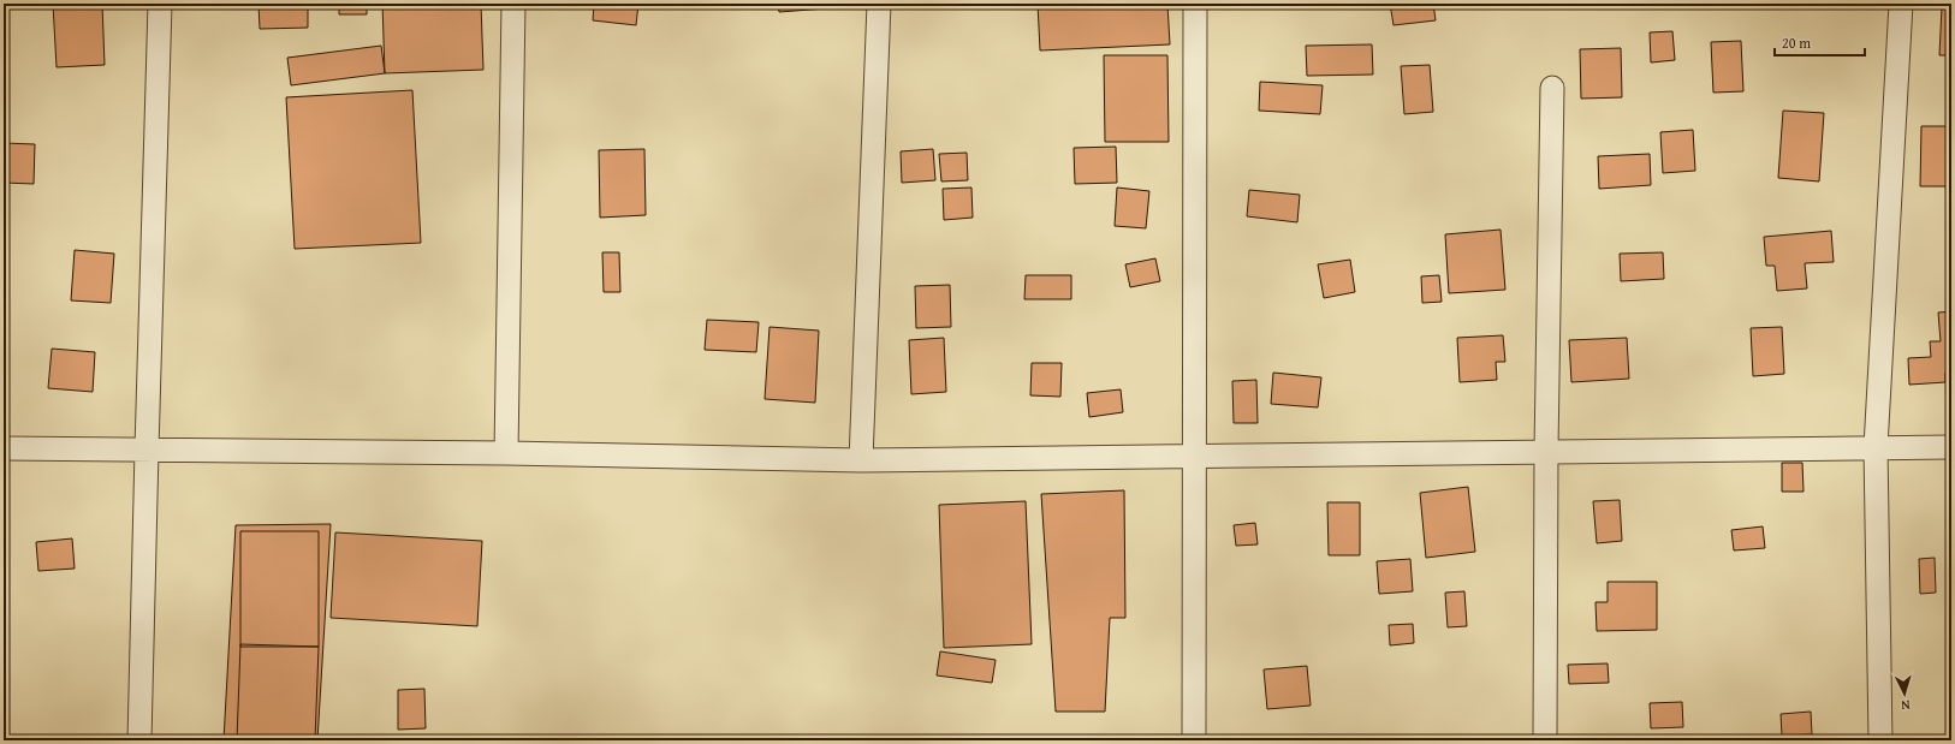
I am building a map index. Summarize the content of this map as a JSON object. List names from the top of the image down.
{
  "scale_bar": "20 m",
  "north": "bottom"
}
